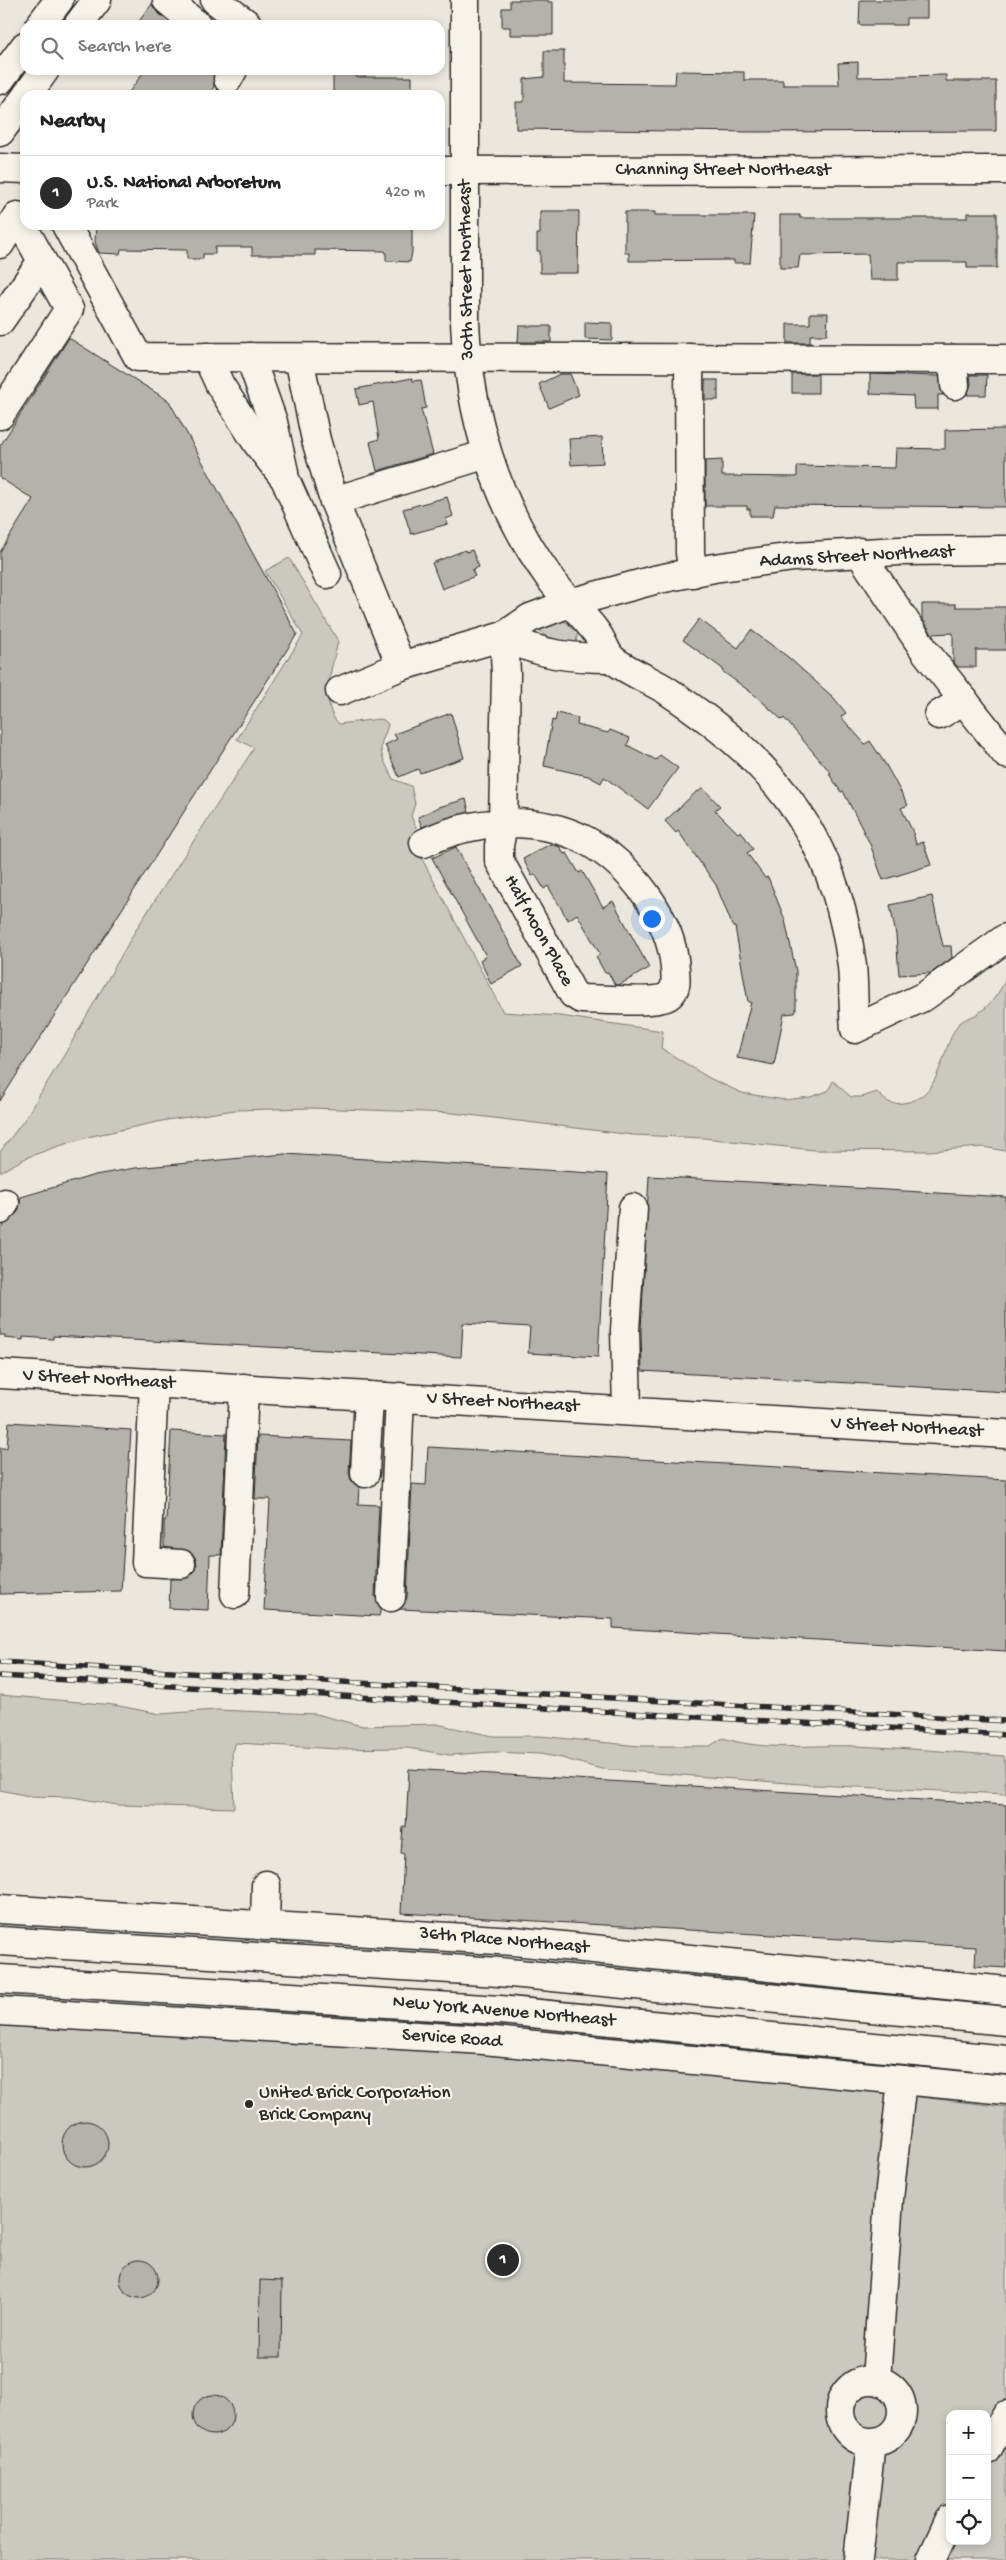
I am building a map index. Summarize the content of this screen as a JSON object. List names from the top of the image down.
{
  "streets": {
    "main road": [
      "Channing Street Northeast",
      "30th Street Northeast",
      "Adams Street Northeast",
      "Half Moon Place",
      "V Street Northeast",
      "36th Place Northeast",
      "New York Avenue Northeast",
      "Service Road"
    ]
  },
  "crossings": [
    ["Channing Street Northeast", "30th Street Northeast"],
    ["30th Street Northeast", "Adams Street Northeast"],
    ["Adams Street Northeast", "Half Moon Place"]
  ],
  "places": ["United Brick Corporation Brick Company"],
  "page": {
    "search": "Search here",
    "heading": "Nearby",
    "list": [
      {
        "mark": "1",
        "name": "U.S. National Arboretum",
        "note": "Park",
        "value": "420 m"
      }
    ],
    "pins": "1",
    "map_buttons": ["+", "−"]
  }
}
